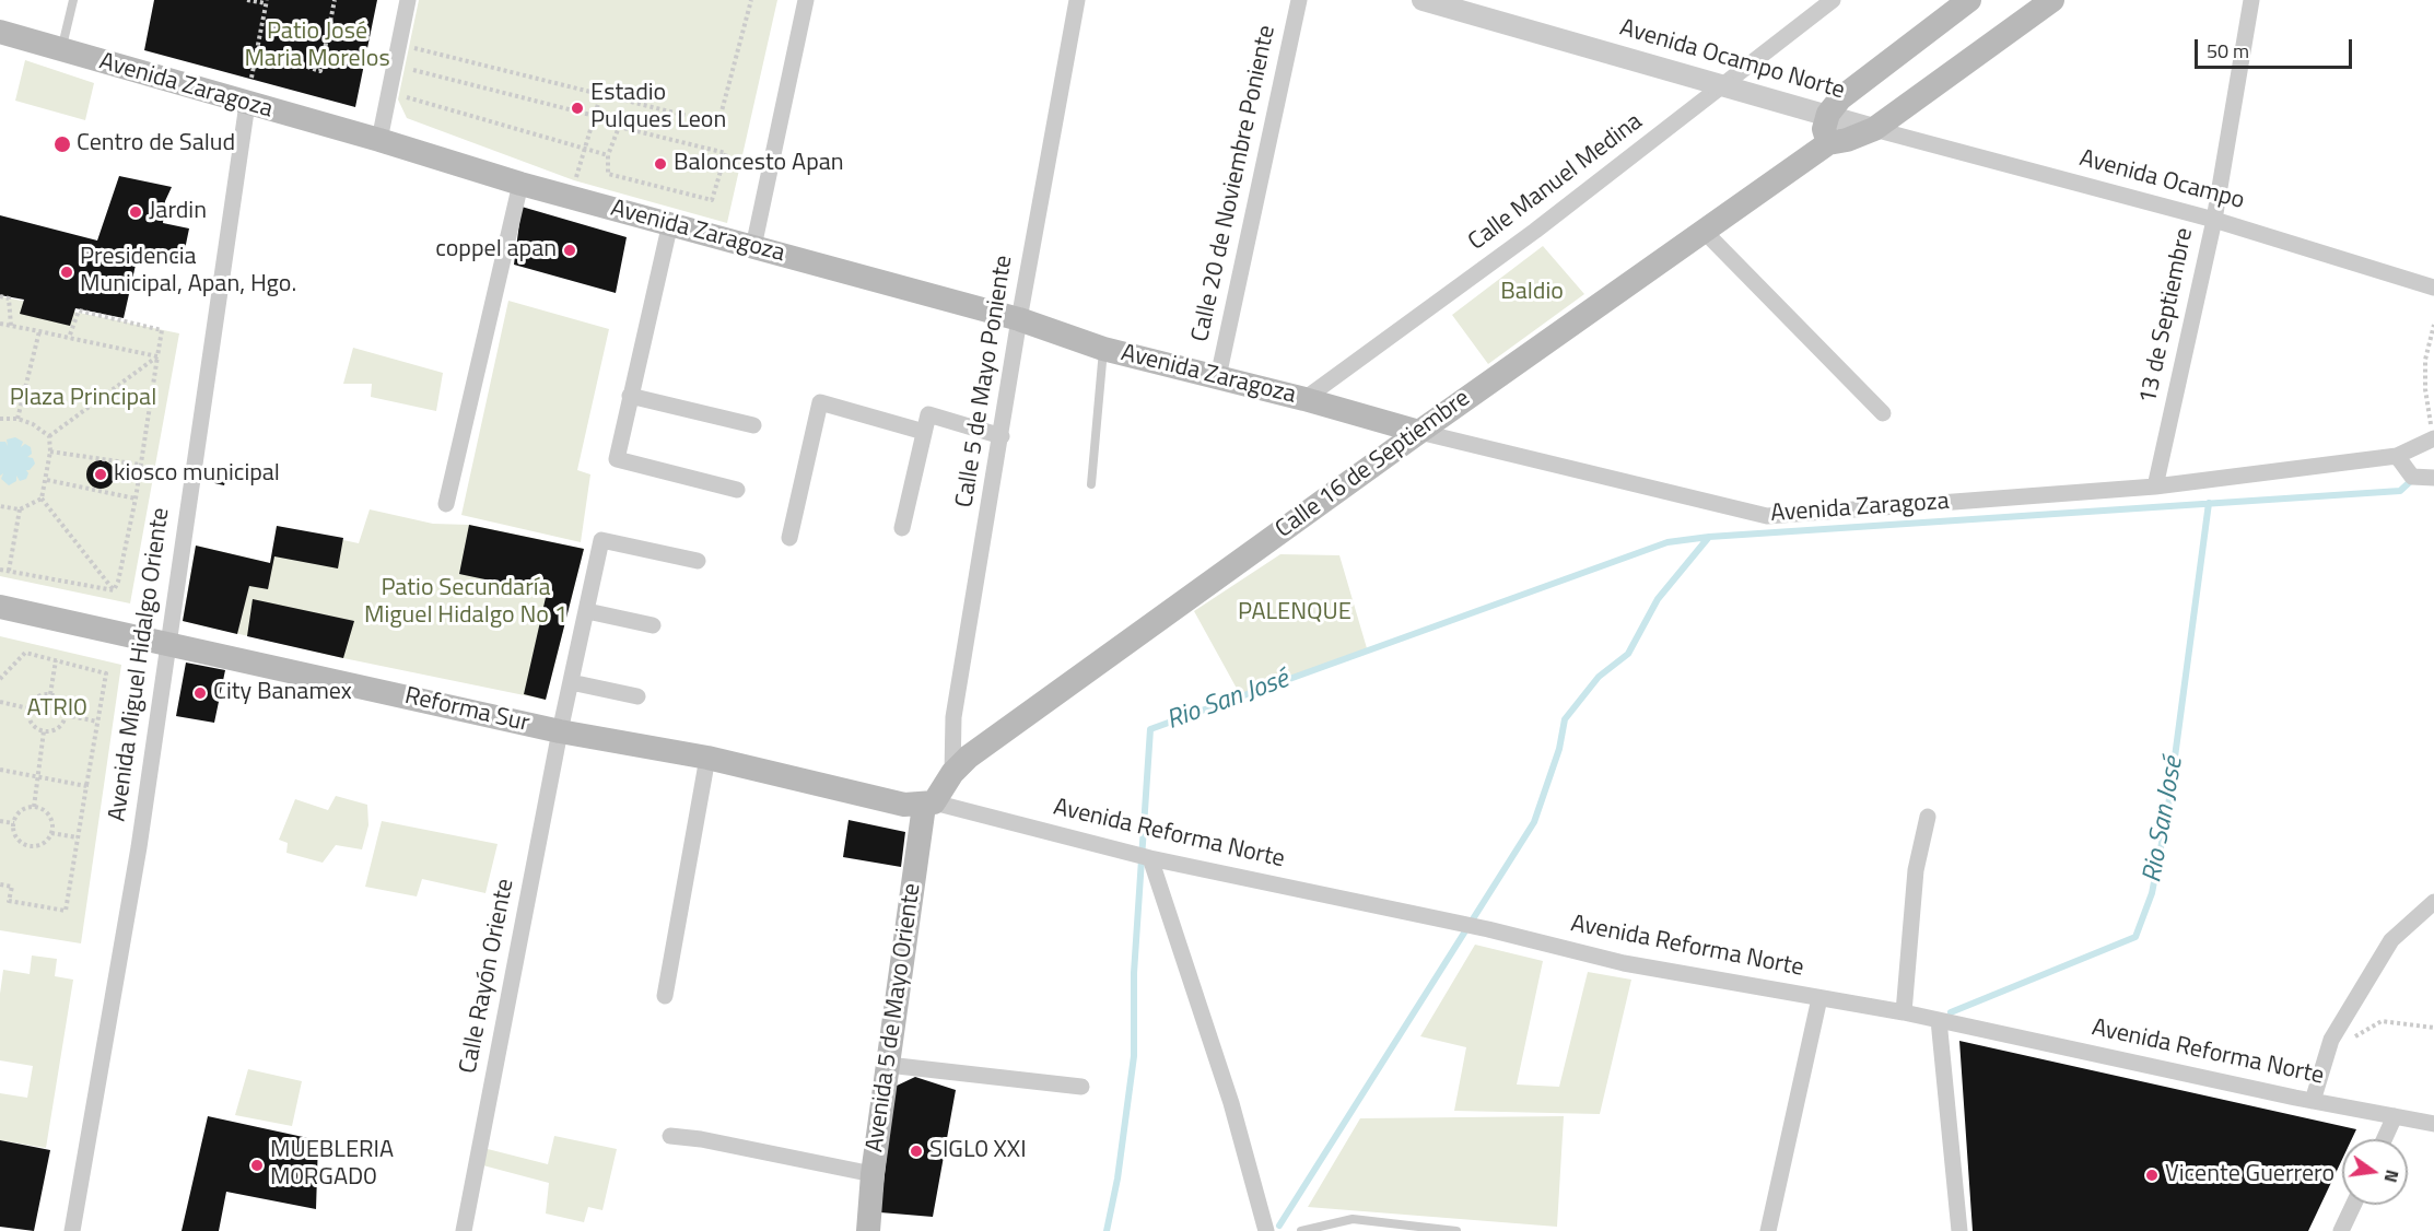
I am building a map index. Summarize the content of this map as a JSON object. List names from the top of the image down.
{
  "streets": {
    "main road": [
      "Avenida Zaragoza",
      "Calle 16 de Septiembre",
      "Reforma Sur",
      "Avenida 5 de Mayo Oriente"
    ],
    "street": [
      "Avenida Ocampo Norte",
      "Avenida Ocampo",
      "Calle Manuel Medina",
      "Calle 20 de Noviembre Poniente",
      "13 de Septiembre",
      "Calle 5 de Mayo Poniente",
      "Avenida Miguel Hidalgo Oriente",
      "Avenida Reforma Norte",
      "Calle Rayón Oriente"
    ]
  },
  "crossings": [
    ["Avenida Ocampo Norte", "Avenida Ocampo"],
    ["Avenida Ocampo Norte", "Calle Manuel Medina"],
    ["Avenida Ocampo Norte", "Calle 16 de Septiembre"],
    ["Avenida Zaragoza", "Calle Manuel Medina"],
    ["Avenida Zaragoza", "Calle 20 de Noviembre Poniente"],
    ["Avenida Zaragoza", "13 de Septiembre"],
    ["Avenida Zaragoza", "Calle 5 de Mayo Poniente"],
    ["Avenida Zaragoza", "Calle 16 de Septiembre"],
    ["Avenida Zaragoza", "Avenida Miguel Hidalgo Oriente"],
    ["Avenida Ocampo", "13 de Septiembre"],
    ["Avenida Ocampo", "Calle 16 de Septiembre"],
    ["Calle 5 de Mayo Poniente", "Calle 16 de Septiembre"],
    ["Calle 16 de Septiembre", "Reforma Sur"],
    ["Calle 16 de Septiembre", "Avenida Reforma Norte"],
    ["Calle 16 de Septiembre", "Avenida 5 de Mayo Oriente"],
    ["Avenida Miguel Hidalgo Oriente", "Reforma Sur"],
    ["Reforma Sur", "Avenida Reforma Norte"],
    ["Reforma Sur", "Calle Rayón Oriente"],
    ["Reforma Sur", "Avenida 5 de Mayo Oriente"],
    ["Avenida Reforma Norte", "Avenida 5 de Mayo Oriente"]
  ],
  "water": ["Rio San José"],
  "parks": [
    "Patio José Maria Morelos",
    "Baldio",
    "Plaza Principal",
    "Patio Secundaría Miguel Hidalgo No 1",
    "PALENQUE",
    "ATRI0"
  ],
  "places": [
    "Estadio Pulques Leon",
    "Centro de Salud",
    "Baloncesto Apan",
    "Jardin",
    "coppel apan",
    "Presidencia Municipal, Apan, Hgo.",
    "kiosco municipal",
    "City Banamex",
    "SIGL0 XXI",
    "MUEBLERIA M0RGAD0",
    "Vicente Guerrero"
  ],
  "scale_bar": "50 m",
  "north": "right"
}
